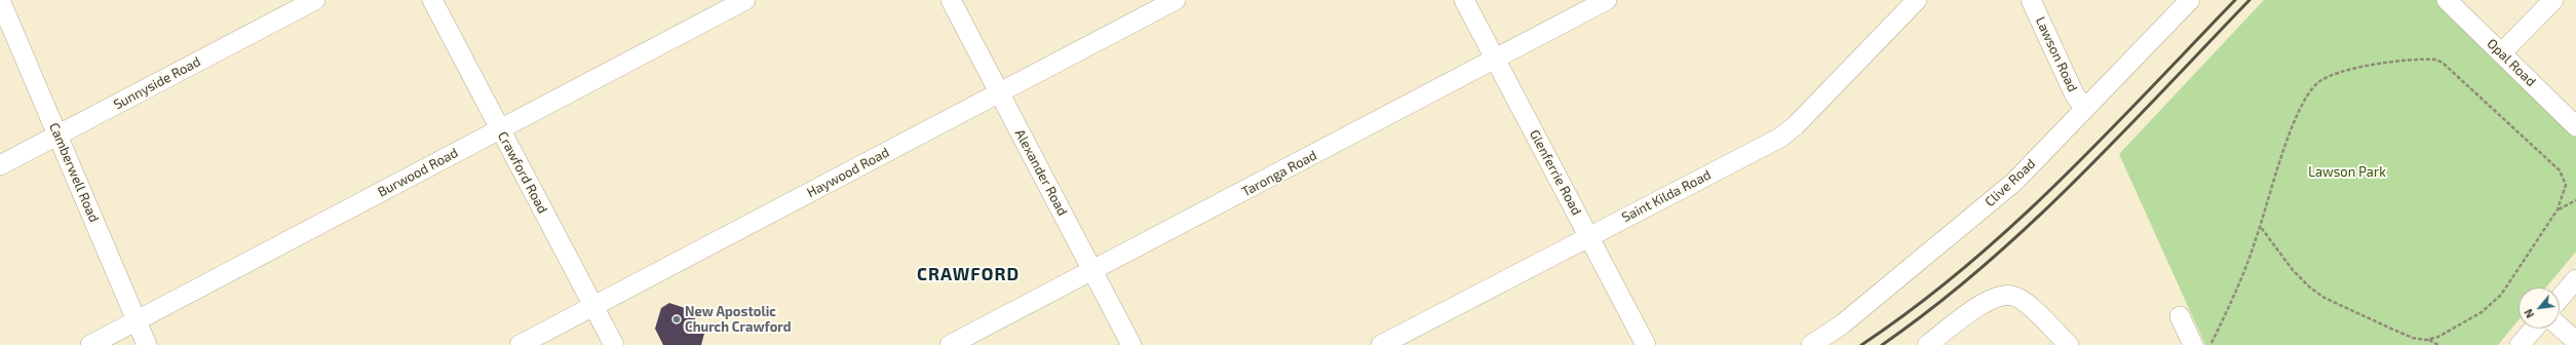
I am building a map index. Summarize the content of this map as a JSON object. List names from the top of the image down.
{
  "streets": {
    "street": [
      "Lawson Road",
      "Opal Road",
      "Sunnyside Road",
      "Camberwell Road",
      "Burwood Road",
      "Crawford Road",
      "Haywood Road",
      "Alexander Road",
      "Glenferrie Road",
      "Taronga Road",
      "Clive Road",
      "Saint Kilda Road"
    ]
  },
  "crossings": [
    ["Lawson Road", "Clive Road"],
    ["Sunnyside Road", "Camberwell Road"],
    ["Camberwell Road", "Burwood Road"],
    ["Burwood Road", "Crawford Road"],
    ["Crawford Road", "Haywood Road"],
    ["Haywood Road", "Alexander Road"],
    ["Alexander Road", "Taronga Road"],
    ["Glenferrie Road", "Taronga Road"],
    ["Glenferrie Road", "Saint Kilda Road"]
  ],
  "districts": ["CRAWFORD"],
  "parks": ["Lawson Park"],
  "places": ["New Apostolic Church Crawford"],
  "north": "bottom left"
}
